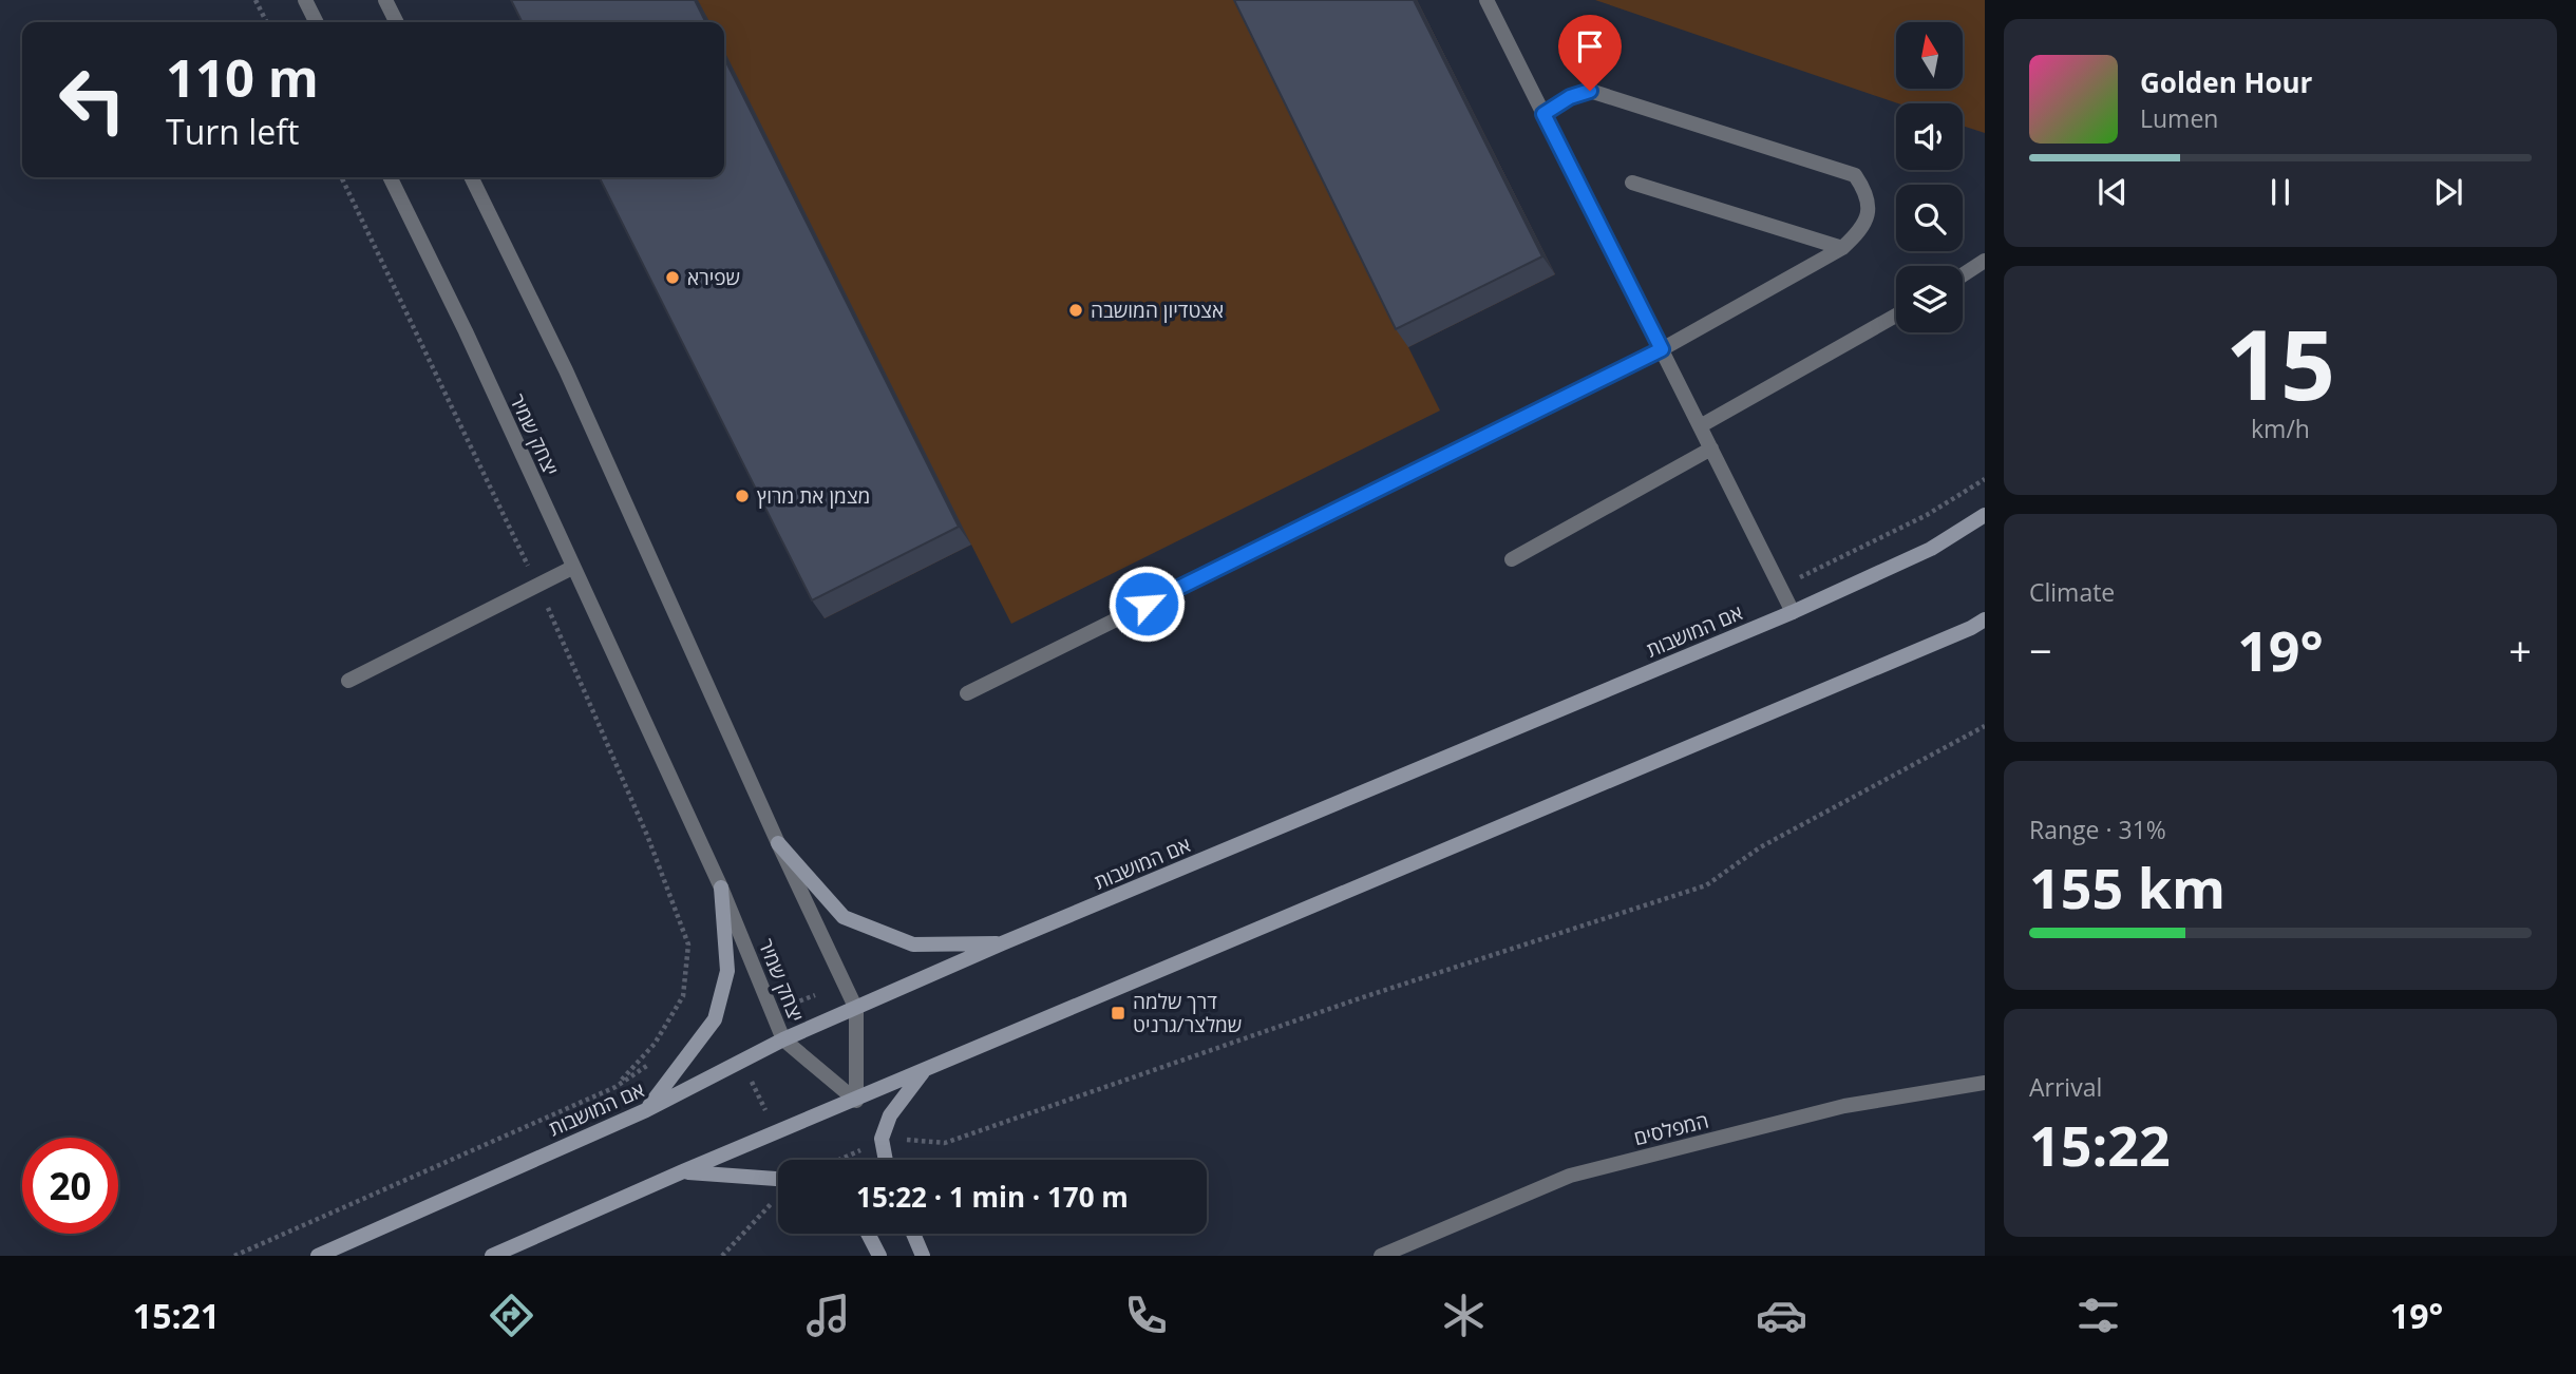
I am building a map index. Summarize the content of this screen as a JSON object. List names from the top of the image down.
{
  "streets": {
    "main road": ["אם המושבות"],
    "street": ["יצחק שמיר", "המפלסים"]
  },
  "crossings": [
    ["יצחק שמיר", "אם המושבות"]
  ],
  "places": {
    "other": ["שפירא", "אצטדיון המושבה", "מצמן את מרוץ"],
    "transit": ["דרך שלמה שמלצר/גרניט"]
  },
  "north": "top",
  "page": {
    "turn": ["110 m", "Turn left"],
    "song": ["Golden Hour", "Lumen"],
    "tile": [
      ["15", "km/h"],
      "Climate",
      ["Range · 31%", "155 km"],
      ["Arrival", "15:22"]
    ],
    "heat": ["−", "19°", "+"],
    "limit": "20",
    "trip": "15:22 · 1 min · 170 m",
    "tabs": ["15:21", "19°"]
  }
}
